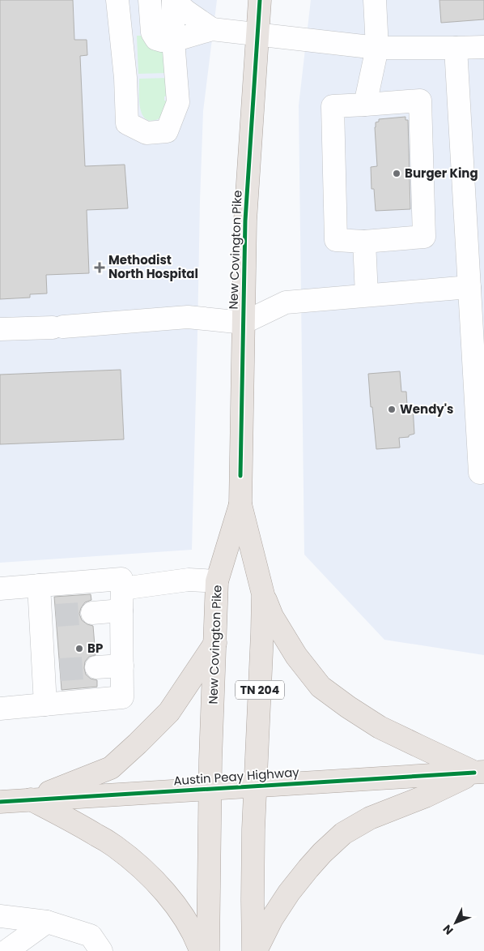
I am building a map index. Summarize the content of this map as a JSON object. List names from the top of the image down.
{
  "streets": {
    "main road": ["New Covington Pike", "TN 204", "Austin Peay Highway"]
  },
  "crossings": [
    ["New Covington Pike", "TN 204"],
    ["New Covington Pike", "Austin Peay Highway"],
    ["TN 204", "Austin Peay Highway"]
  ],
  "places": {
    "other": ["Burger King", "Wendy's", "BP"],
    "health": ["Methodist North Hospital"]
  },
  "north": "bottom left"
}
